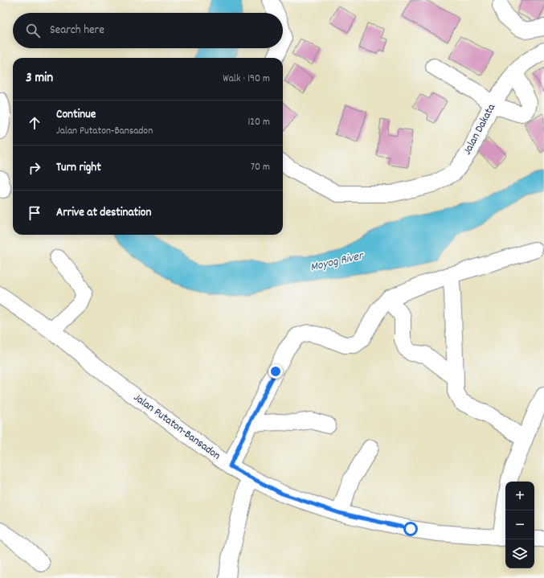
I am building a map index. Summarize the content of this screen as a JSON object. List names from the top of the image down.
{
  "streets": {
    "street": ["Jalan Dakata", "Jalan Putaton-Bansadon"]
  },
  "water": ["Moyog River"],
  "page": {
    "search": "Search here",
    "heading": ["3 min", "Walk · 190 m"],
    "list": [
      ["Continue", "Jalan Putaton-Bansadon", "120 m"],
      ["Turn right", "70 m"],
      "Arrive at destination"
    ],
    "map_buttons": ["+", "−"]
  }
}
